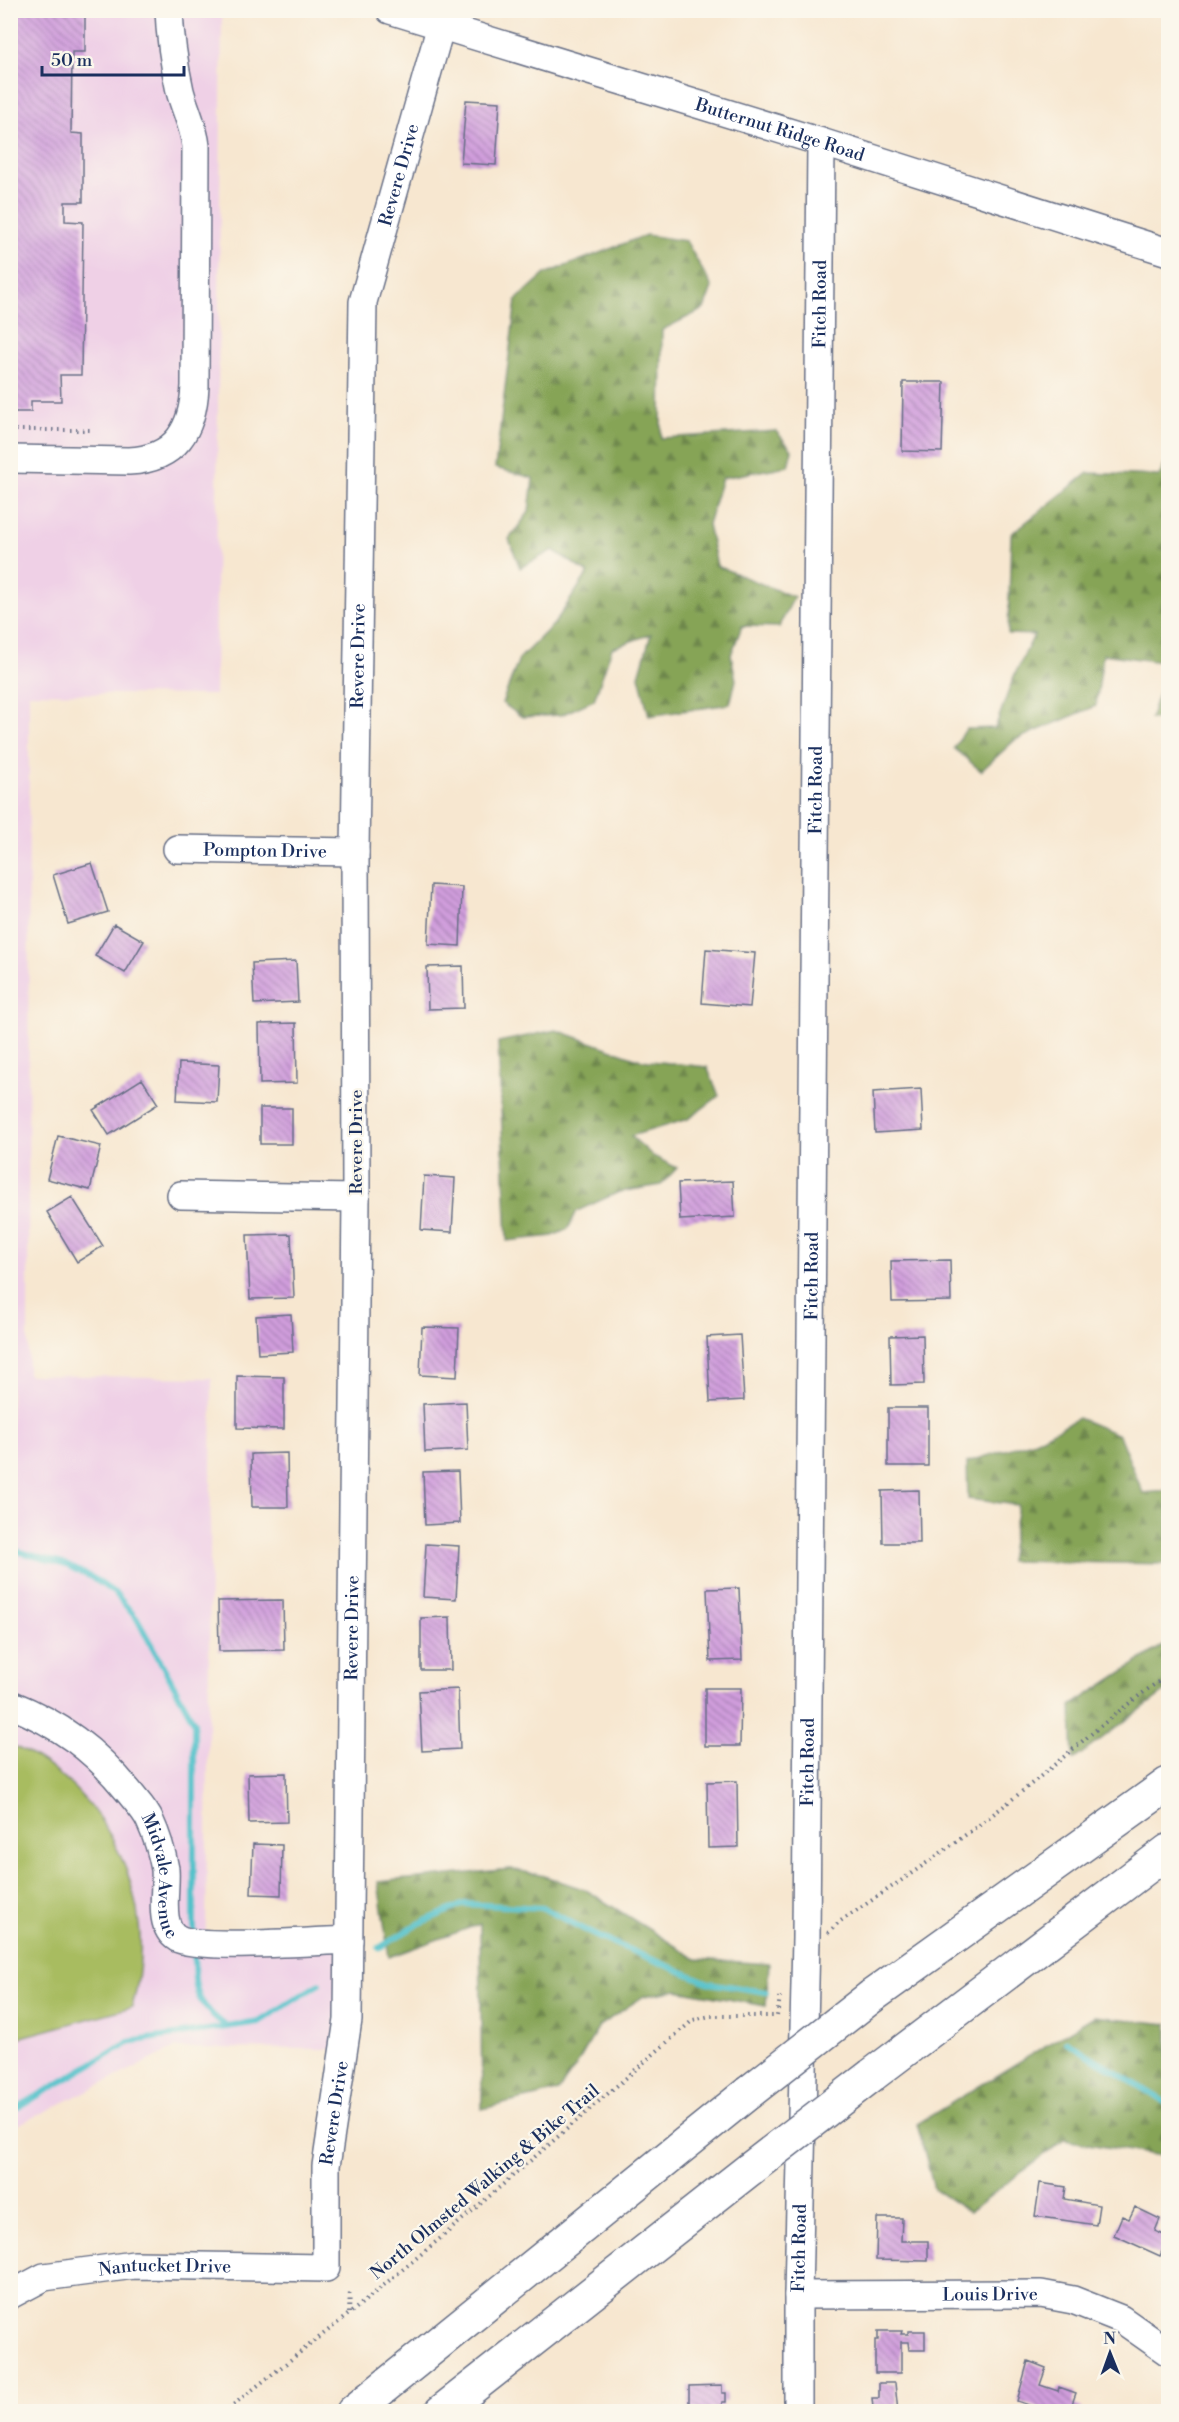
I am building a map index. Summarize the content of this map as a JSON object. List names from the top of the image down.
{
  "streets": {
    "street": [
      "Butternut Ridge Road",
      "Revere Drive",
      "Fitch Road",
      "Pompton Drive",
      "Midvale Avenue",
      "Nantucket Drive",
      "Louis Drive"
    ],
    "path": ["North Olmsted Walking & Bike Trail"]
  },
  "crossings": [
    ["Butternut Ridge Road", "Revere Drive"],
    ["Butternut Ridge Road", "Fitch Road"],
    ["Revere Drive", "Pompton Drive"],
    ["Revere Drive", "Midvale Avenue"],
    ["Revere Drive", "Nantucket Drive"],
    ["Fitch Road", "Louis Drive"]
  ],
  "scale_bar": "50 m",
  "north": "top"
}
